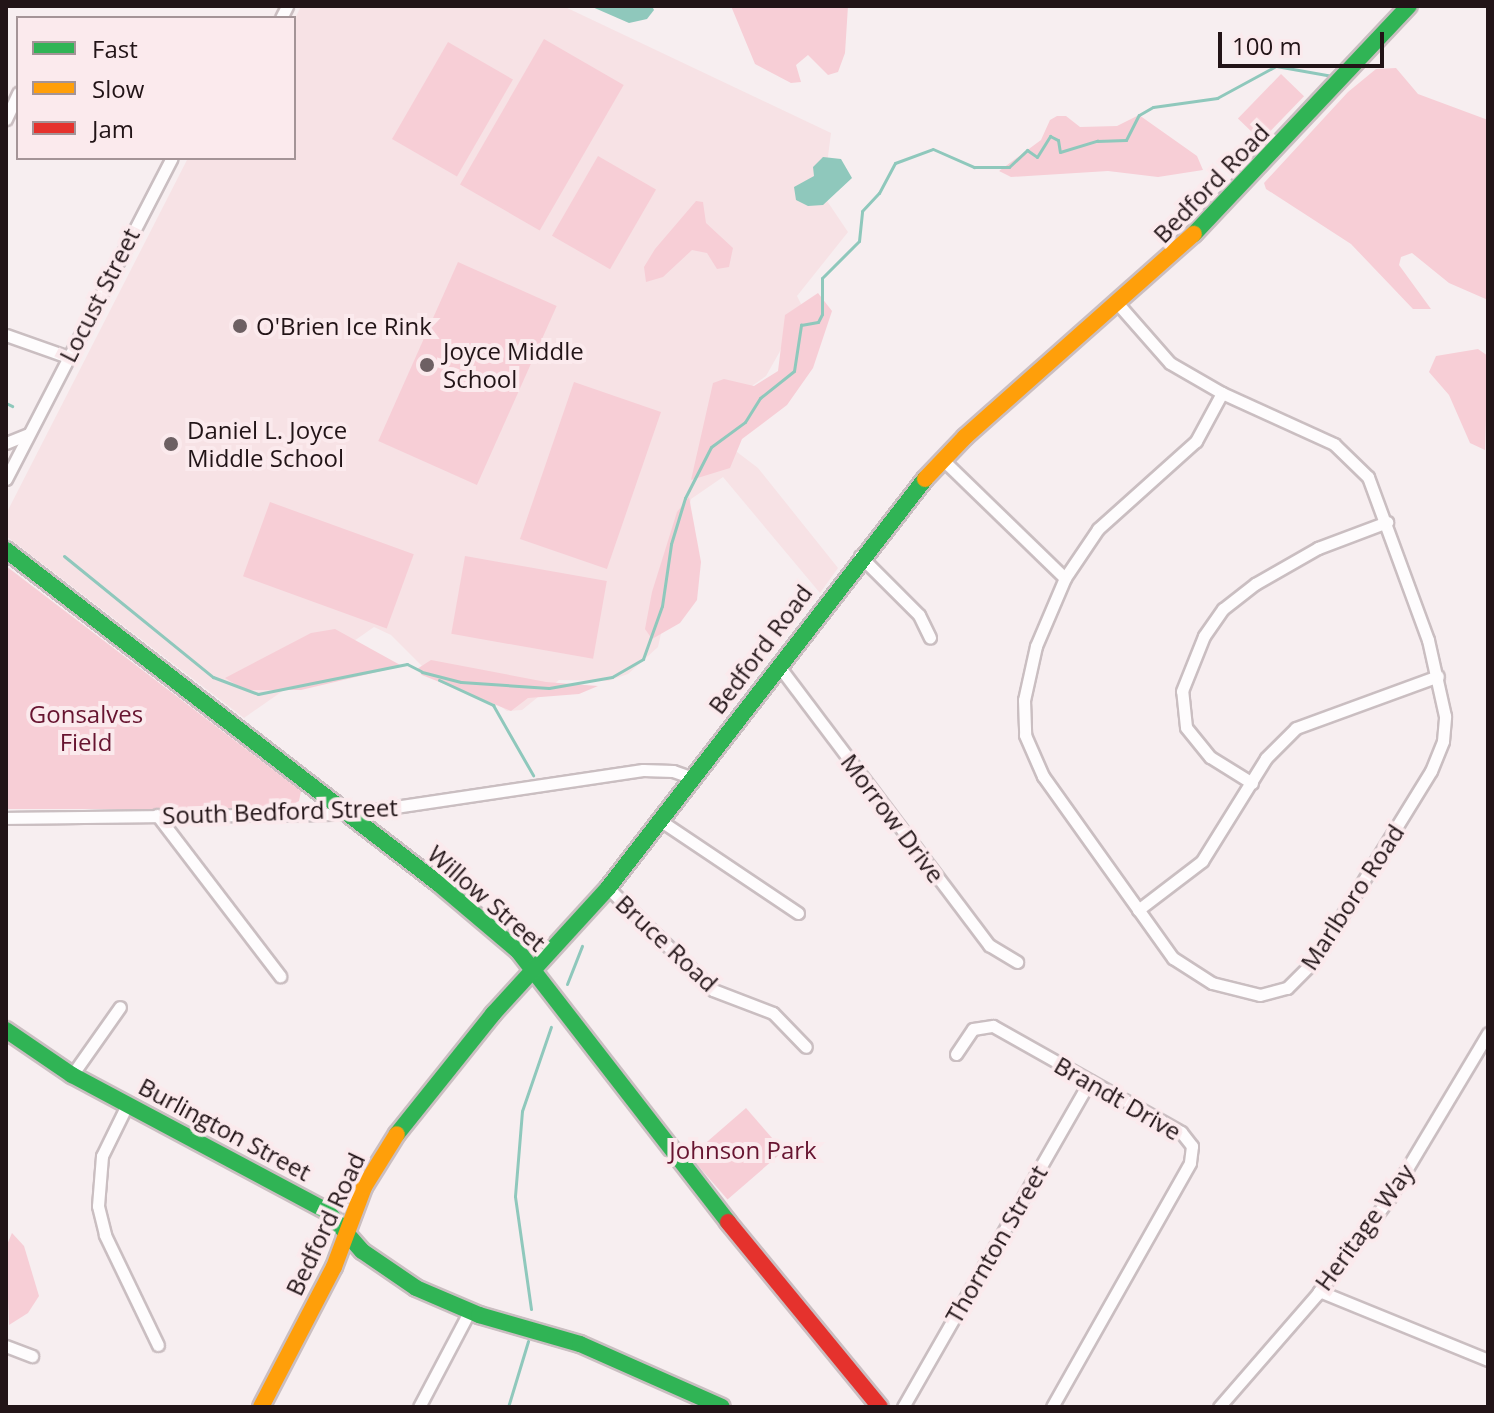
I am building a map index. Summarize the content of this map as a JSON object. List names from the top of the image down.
{
  "streets": {
    "street": [
      "Bedford Road",
      "Locust Street",
      "South Bedford Street",
      "Morrow Drive",
      "Marlboro Road",
      "Willow Street",
      "Bruce Road",
      "Brandt Drive",
      "Burlington Street",
      "Heritage Way",
      "Thornton Street"
    ]
  },
  "crossings": [
    ["Bedford Road", "South Bedford Street"],
    ["Bedford Road", "Morrow Drive"],
    ["Bedford Road", "Marlboro Road"],
    ["Bedford Road", "Willow Street"],
    ["Bedford Road", "Bruce Road"],
    ["Bedford Road", "Burlington Street"],
    ["South Bedford Street", "Willow Street"],
    ["Brandt Drive", "Thornton Street"]
  ],
  "parks": ["Gonsalves Field", "Johnson Park"],
  "places": ["O'Brien Ice Rink", "Joyce Middle School", "Daniel L. Joyce Middle School"],
  "legend": ["Fast", "Slow", "Jam"],
  "scale_bar": "100 m"
}
